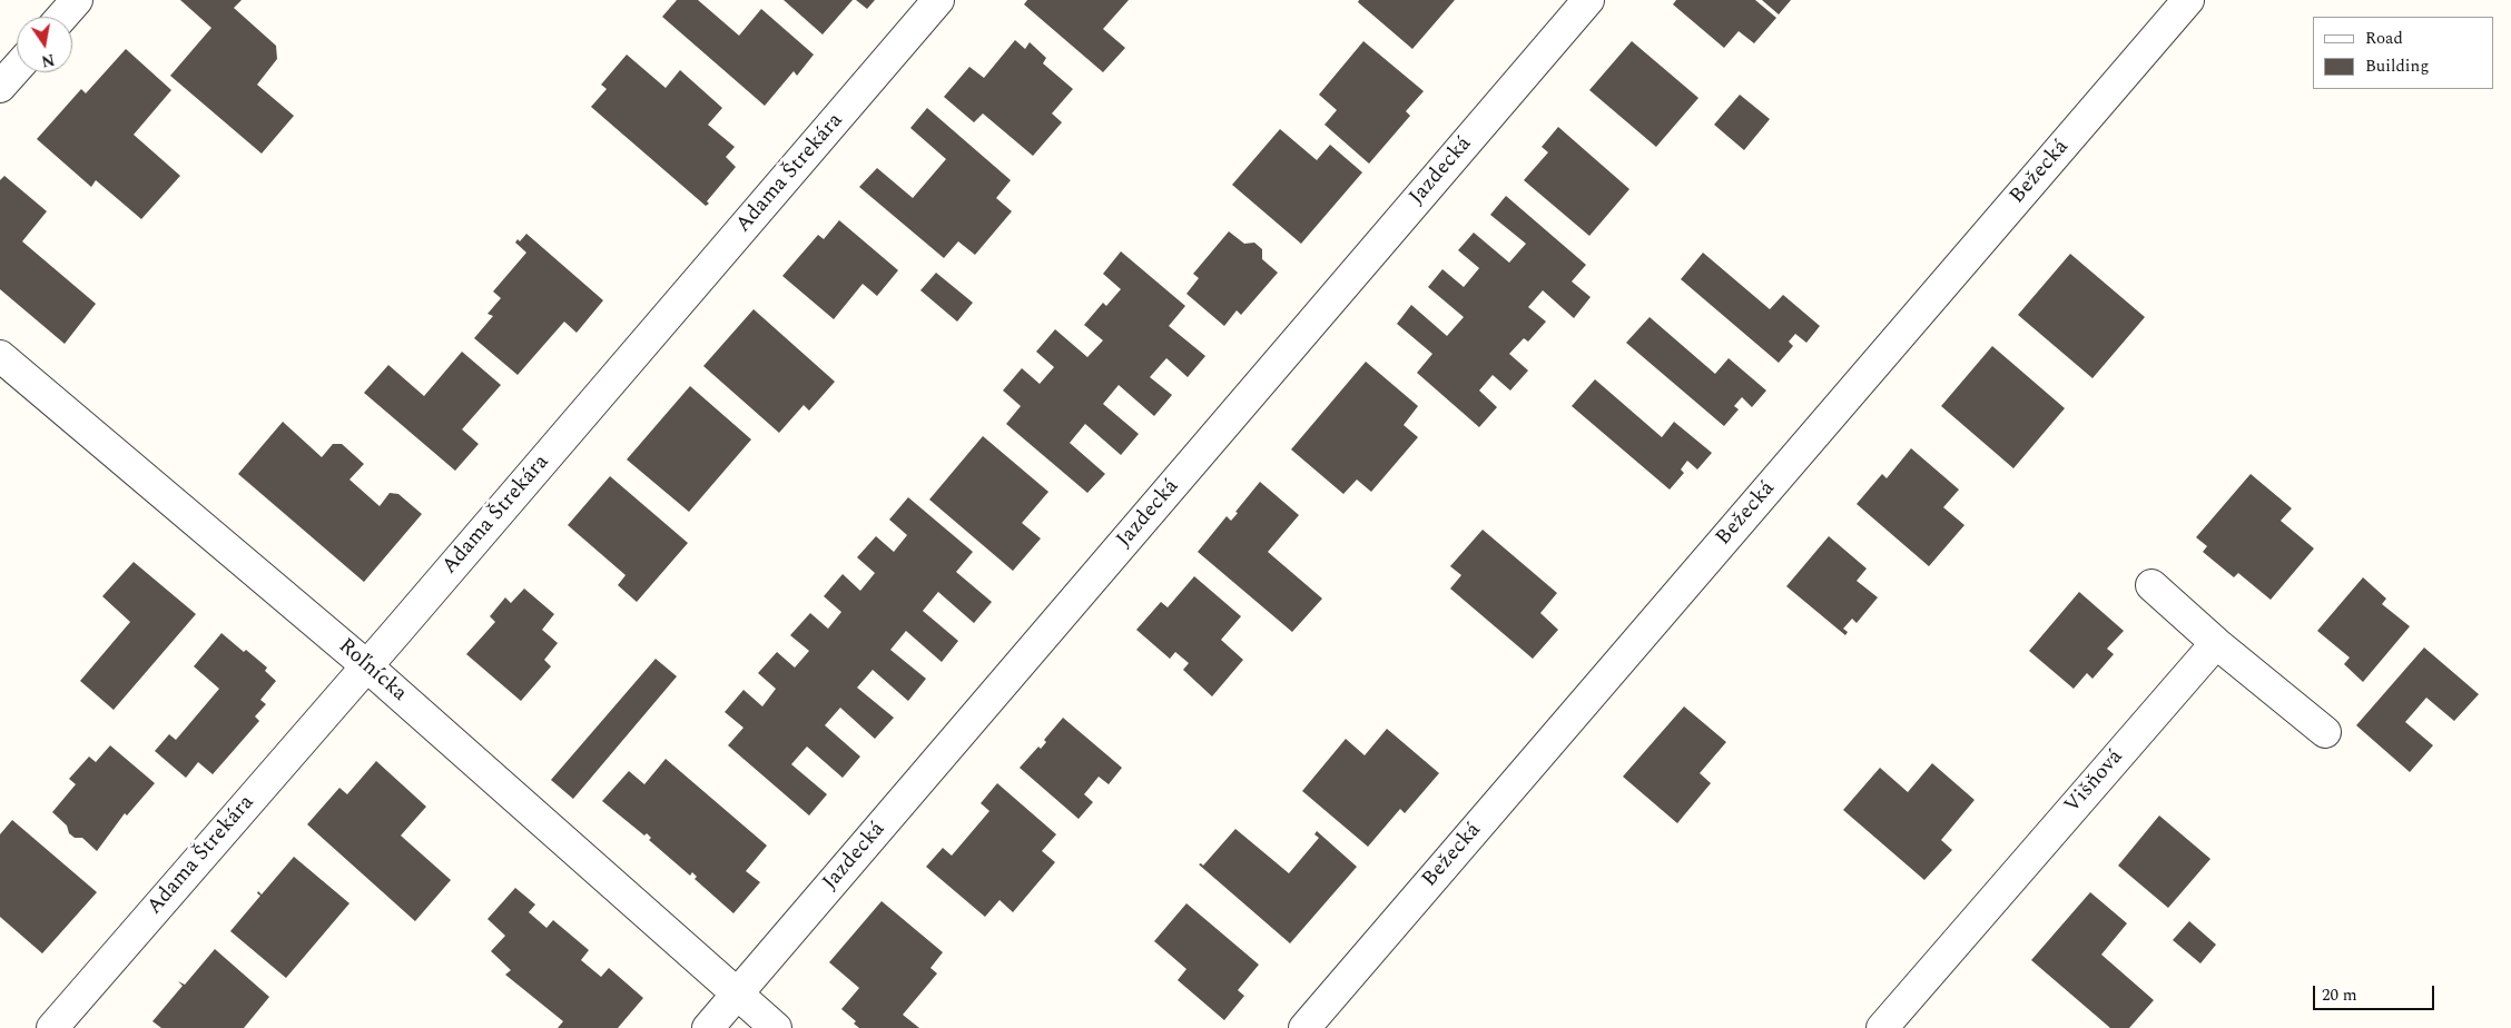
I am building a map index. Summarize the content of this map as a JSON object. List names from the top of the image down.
{
  "streets": {
    "street": [
      "Jazdecká",
      "Bežecká",
      "Adama Štrekára",
      "Roľnícka",
      "Višňová"
    ]
  },
  "crossings": [
    ["Jazdecká", "Roľnícka"],
    ["Adama Štrekára", "Roľnícka"]
  ],
  "legend": ["Road", "Building"],
  "scale_bar": "20 m",
  "north": "bottom"
}
